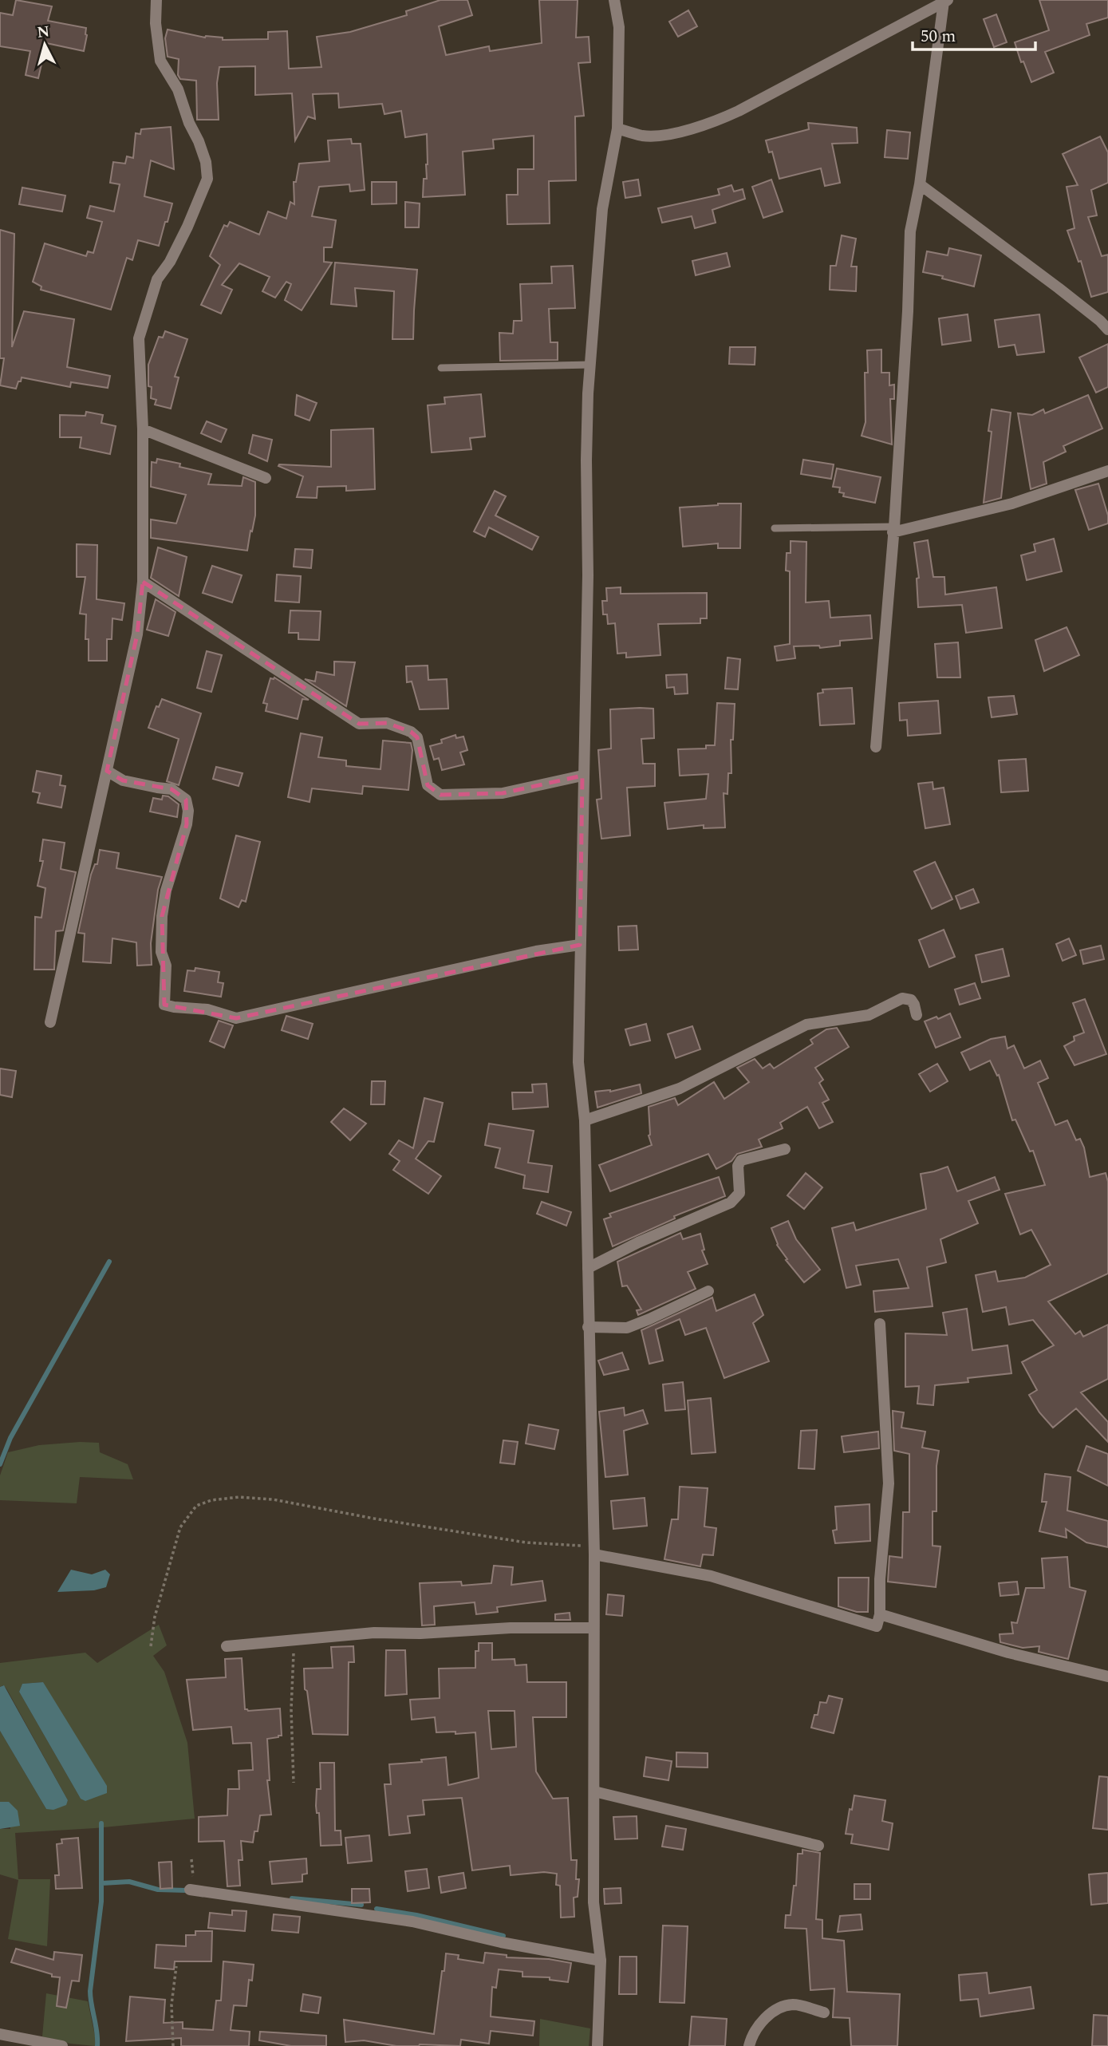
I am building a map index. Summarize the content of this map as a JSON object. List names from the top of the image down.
{
  "scale_bar": "50 m",
  "north": "top"
}
